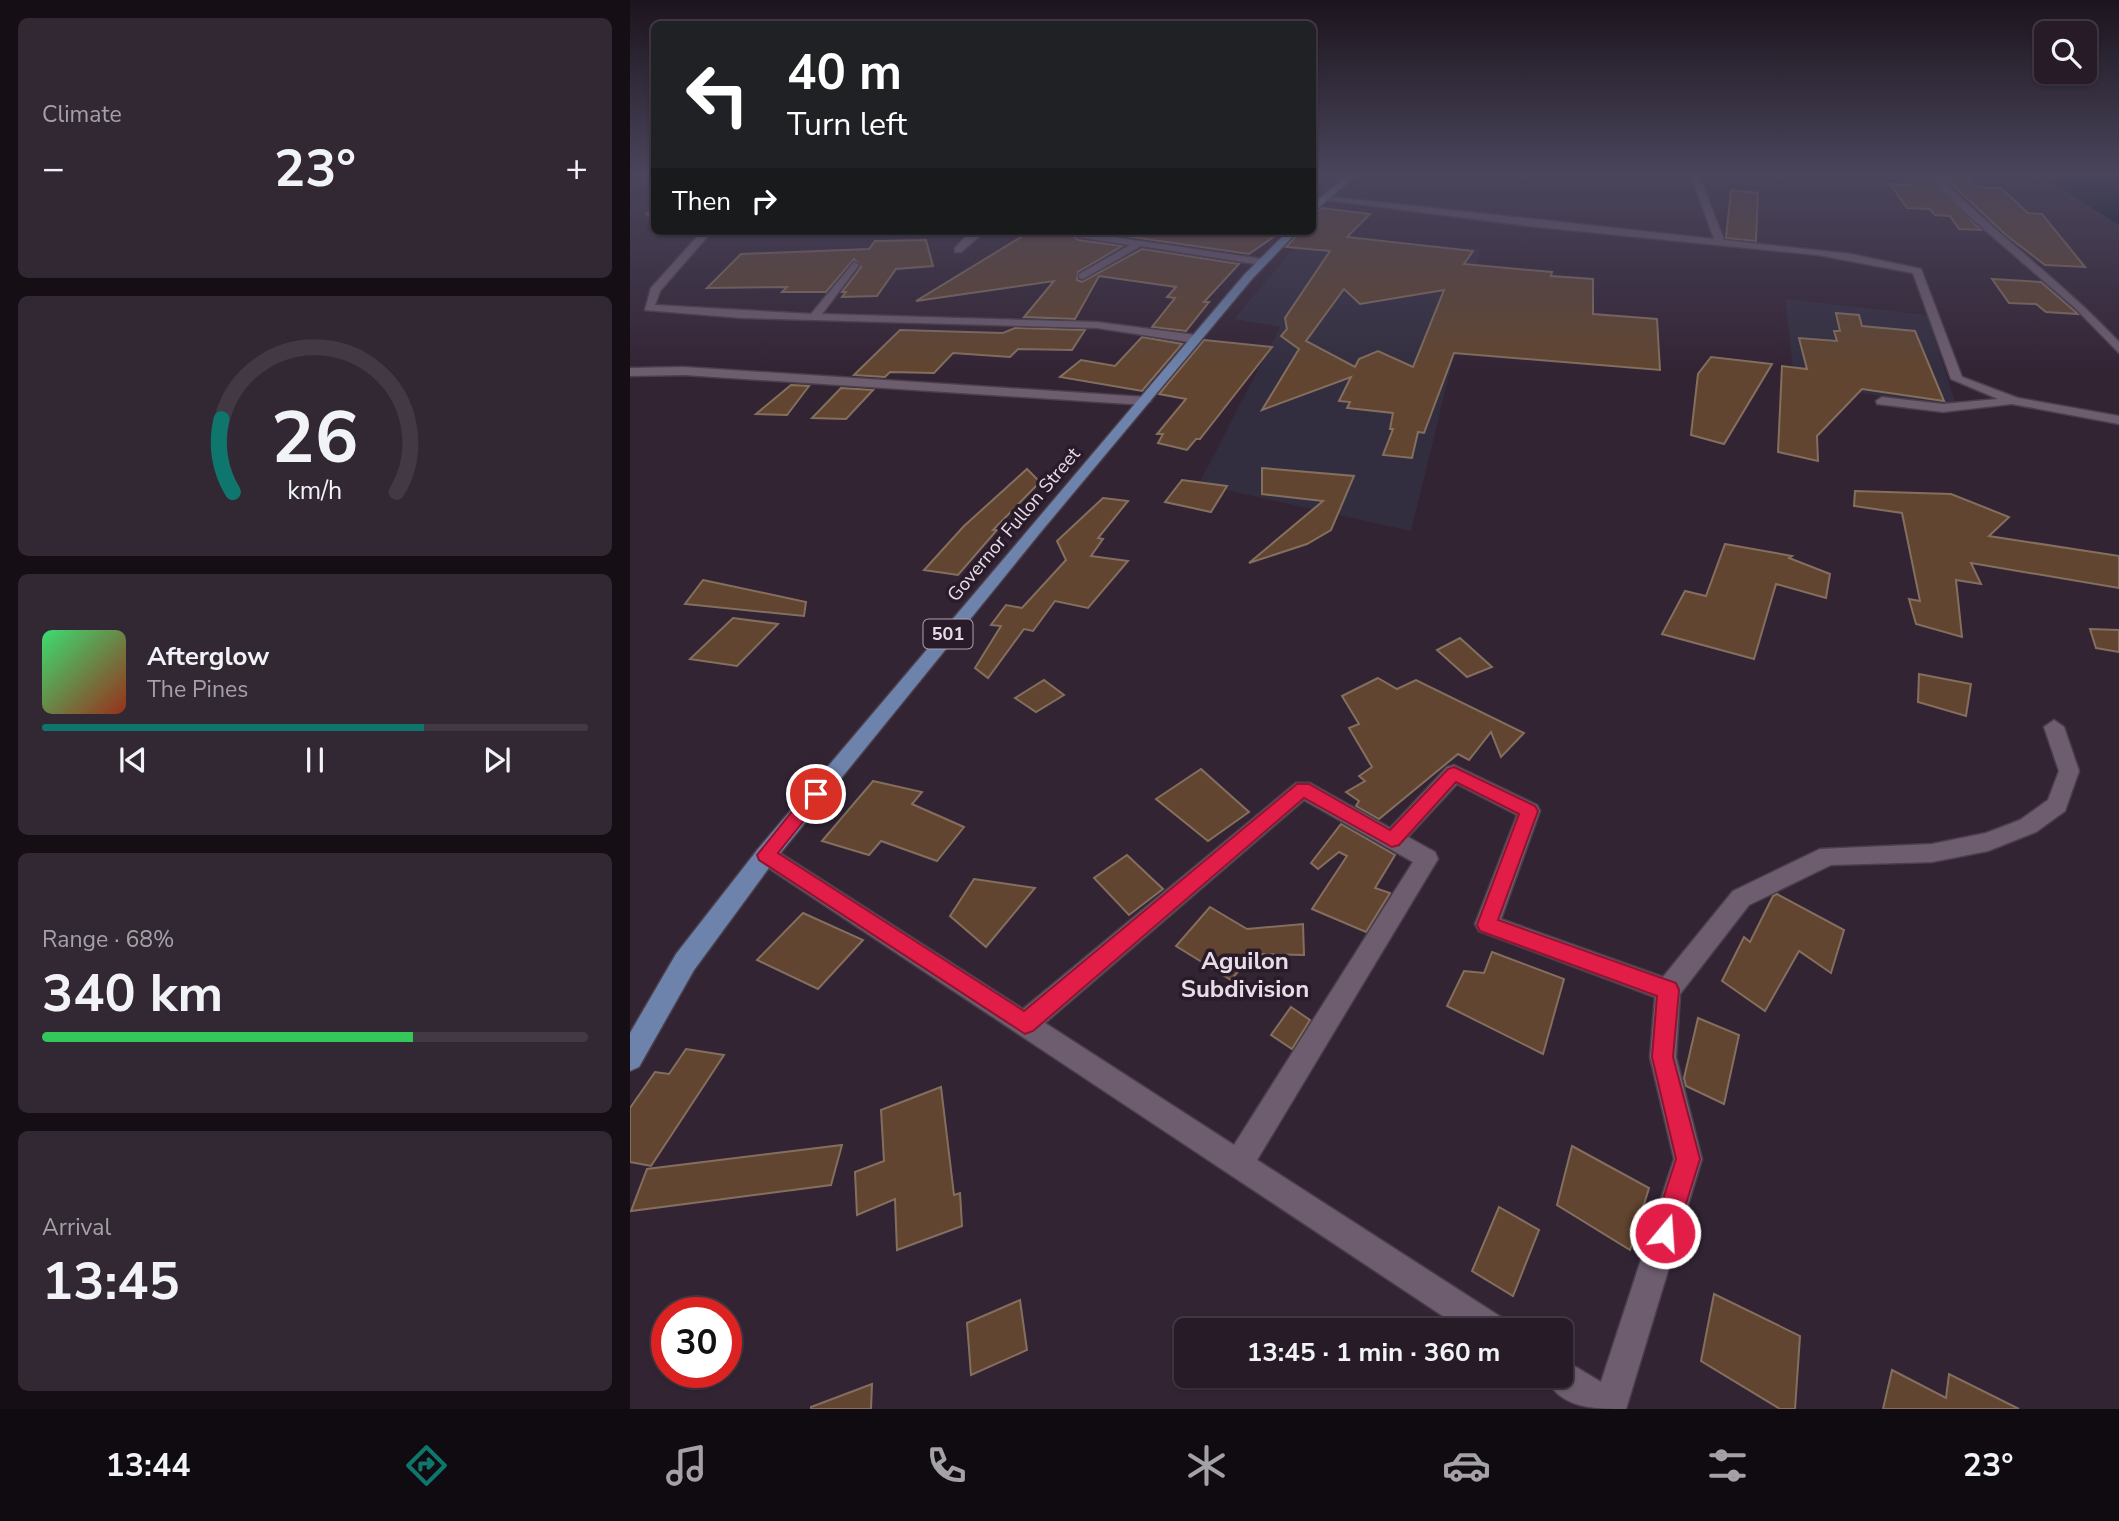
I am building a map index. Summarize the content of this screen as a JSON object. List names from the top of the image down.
{
  "streets": {
    "main road": ["Governor Fullon Street", "501"]
  },
  "districts": ["Aguilon Subdivision"],
  "page": {
    "tile": [
      "Climate",
      ["Range · 68%", "340 km"],
      ["Arrival", "13:45"]
    ],
    "turn": ["40 m", "Turn left"],
    "heat": ["−", "23°", "+"],
    "then": "Then",
    "song": ["Afterglow", "The Pines"],
    "limit": "30",
    "trip": "13:45 · 1 min · 360 m",
    "tabs": ["13:44", "23°"],
    "gauge": ["26", "km/h"]
  }
}
